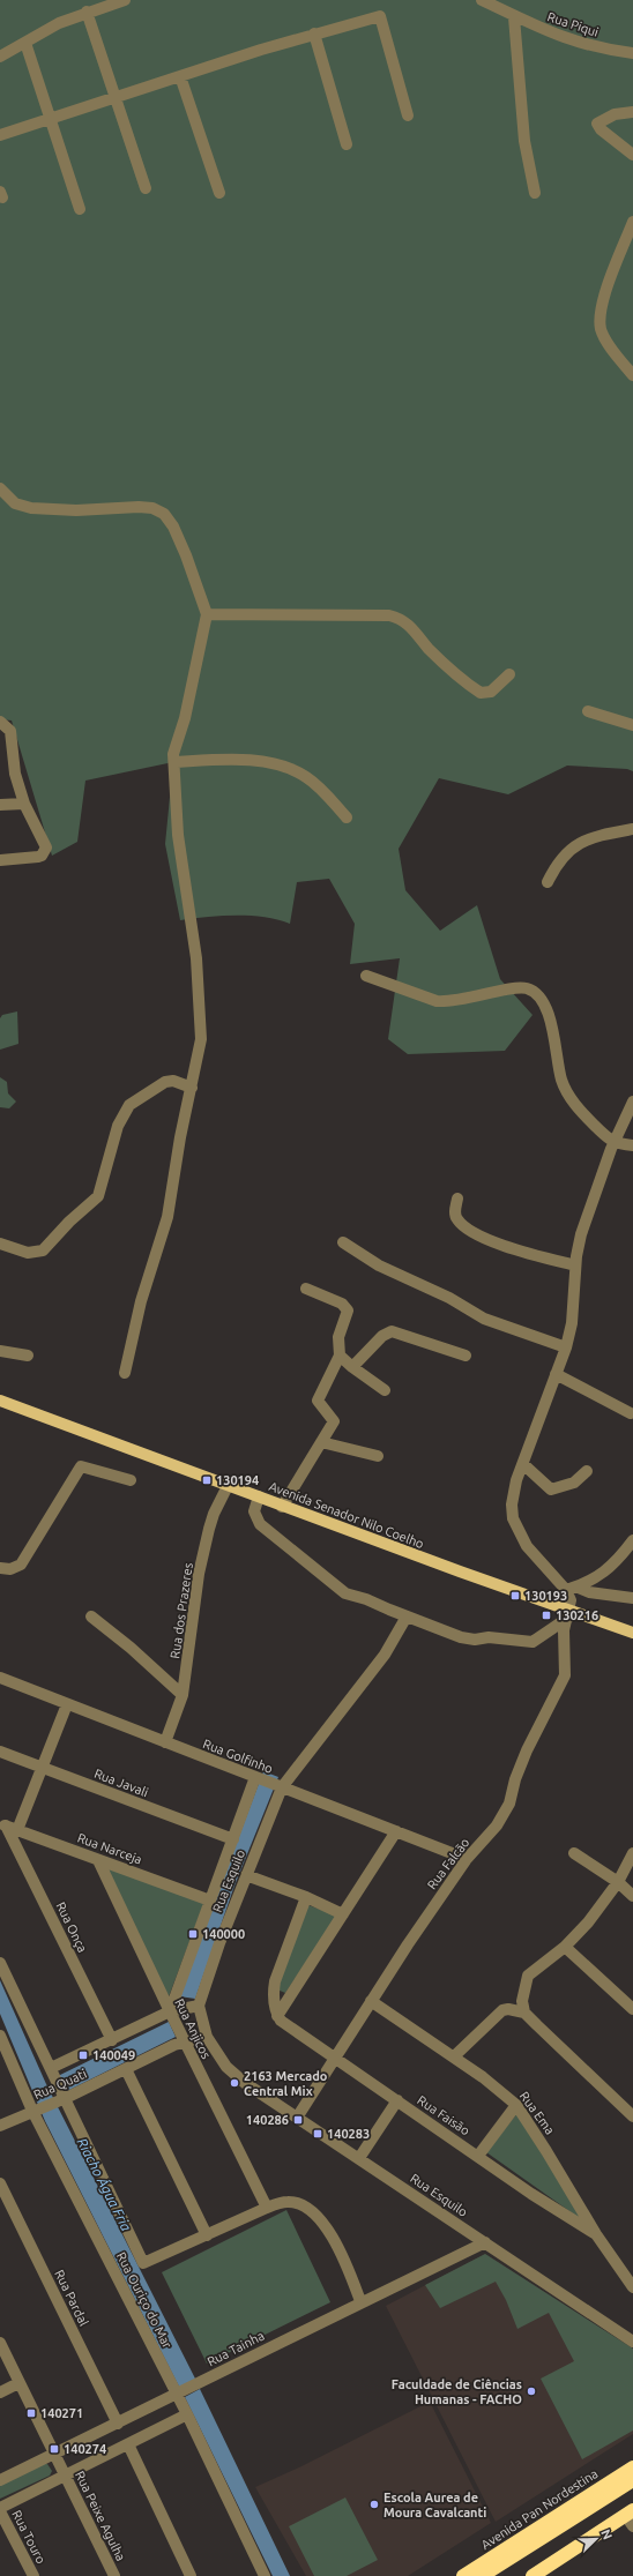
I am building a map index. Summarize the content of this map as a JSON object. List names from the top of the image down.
{
  "streets": {
    "highway": ["Avenida Pan Nordestina"],
    "main road": ["Avenida Senador Nilo Coelho"],
    "street": [
      "Rua Piqui",
      "Rua dos Prazeres",
      "Rua Golfinho",
      "Rua Javali",
      "Rua Narceja",
      "Rua Falcão",
      "Rua Esquilo",
      "Rua Onça",
      "Rua Anjicos",
      "Rua Quati",
      "Rua Ema",
      "Rua Faisão",
      "Rua Pardal",
      "Rua Ouriço do Mar",
      "Rua Tainha",
      "Rua Peixe Agulha",
      "Rua Touro"
    ]
  },
  "crossings": [
    ["Avenida Senador Nilo Coelho", "Rua dos Prazeres"],
    ["Avenida Senador Nilo Coelho", "Rua Falcão"],
    ["Rua dos Prazeres", "Rua Golfinho"],
    ["Rua Golfinho", "Rua Falcão"],
    ["Rua Golfinho", "Rua Esquilo"],
    ["Rua Javali", "Rua Esquilo"],
    ["Rua Narceja", "Rua Esquilo"],
    ["Rua Narceja", "Rua Onça"],
    ["Rua Narceja", "Rua Anjicos"],
    ["Rua Falcão", "Rua Esquilo"],
    ["Rua Falcão", "Rua Ema"],
    ["Rua Falcão", "Rua Faisão"],
    ["Rua Esquilo", "Rua Anjicos"],
    ["Rua Esquilo", "Rua Quati"],
    ["Rua Esquilo", "Rua Tainha"],
    ["Rua Onça", "Rua Quati"],
    ["Rua Anjicos", "Rua Quati"],
    ["Rua Quati", "Rua Ouriço do Mar"],
    ["Rua Ema", "Rua Faisão"],
    ["Rua Pardal", "Rua Tainha"],
    ["Rua Ouriço do Mar", "Rua Tainha"],
    ["Rua Tainha", "Rua Peixe Agulha"]
  ],
  "water": ["Riacho Água Fria"],
  "places": {
    "transit": [
      "130194",
      "130193",
      "130216",
      "140000",
      "140049",
      "140286",
      "140283",
      "140271",
      "140274"
    ],
    "other": ["2163 Mercado Central Mix", "Faculdade de Ciências Humanas - FACHO", "Escola Aurea de Moura Cavalcanti"]
  },
  "north": "top right"
}
